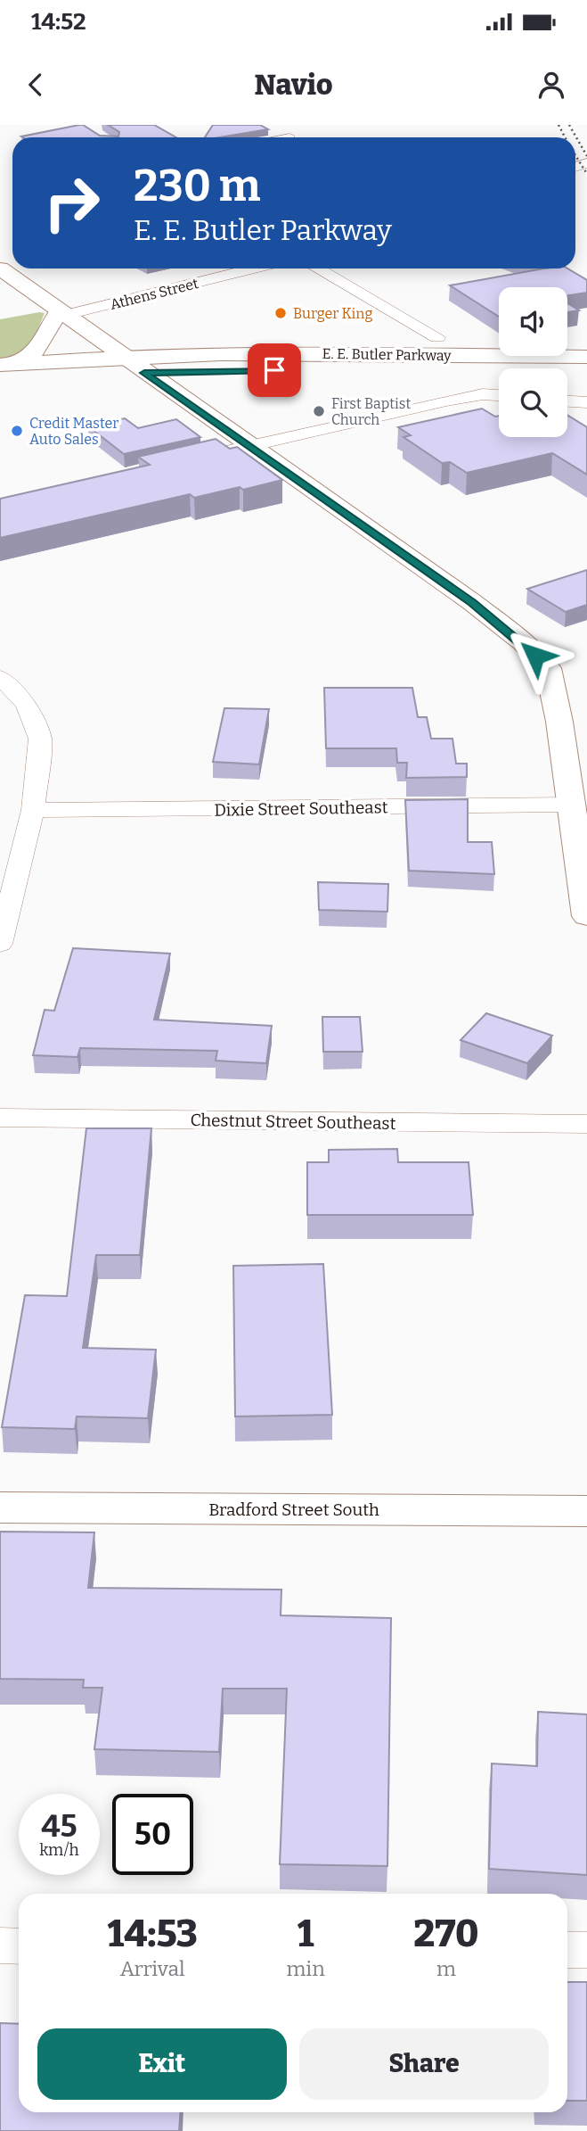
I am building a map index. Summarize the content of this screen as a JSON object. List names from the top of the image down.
{
  "streets": {
    "main road": ["E. E. Butler Parkway", "Bradford Street South"],
    "street": ["Athens Street", "Dixie Street Southeast", "Chestnut Street Southeast"]
  },
  "places": ["Burger King", "First Baptist Church", "Credit Master Auto Sales"],
  "page": {
    "status": "14:52",
    "header": "Navio",
    "turn": ["230 m", "E. E. Butler Parkway"],
    "speed": "45 km/h",
    "limit": "50",
    "eta": [
      "14:53",
      "Arrival",
      "1",
      "min",
      "270",
      "m"
    ],
    "buttons": ["Exit", "Share"]
  }
}
